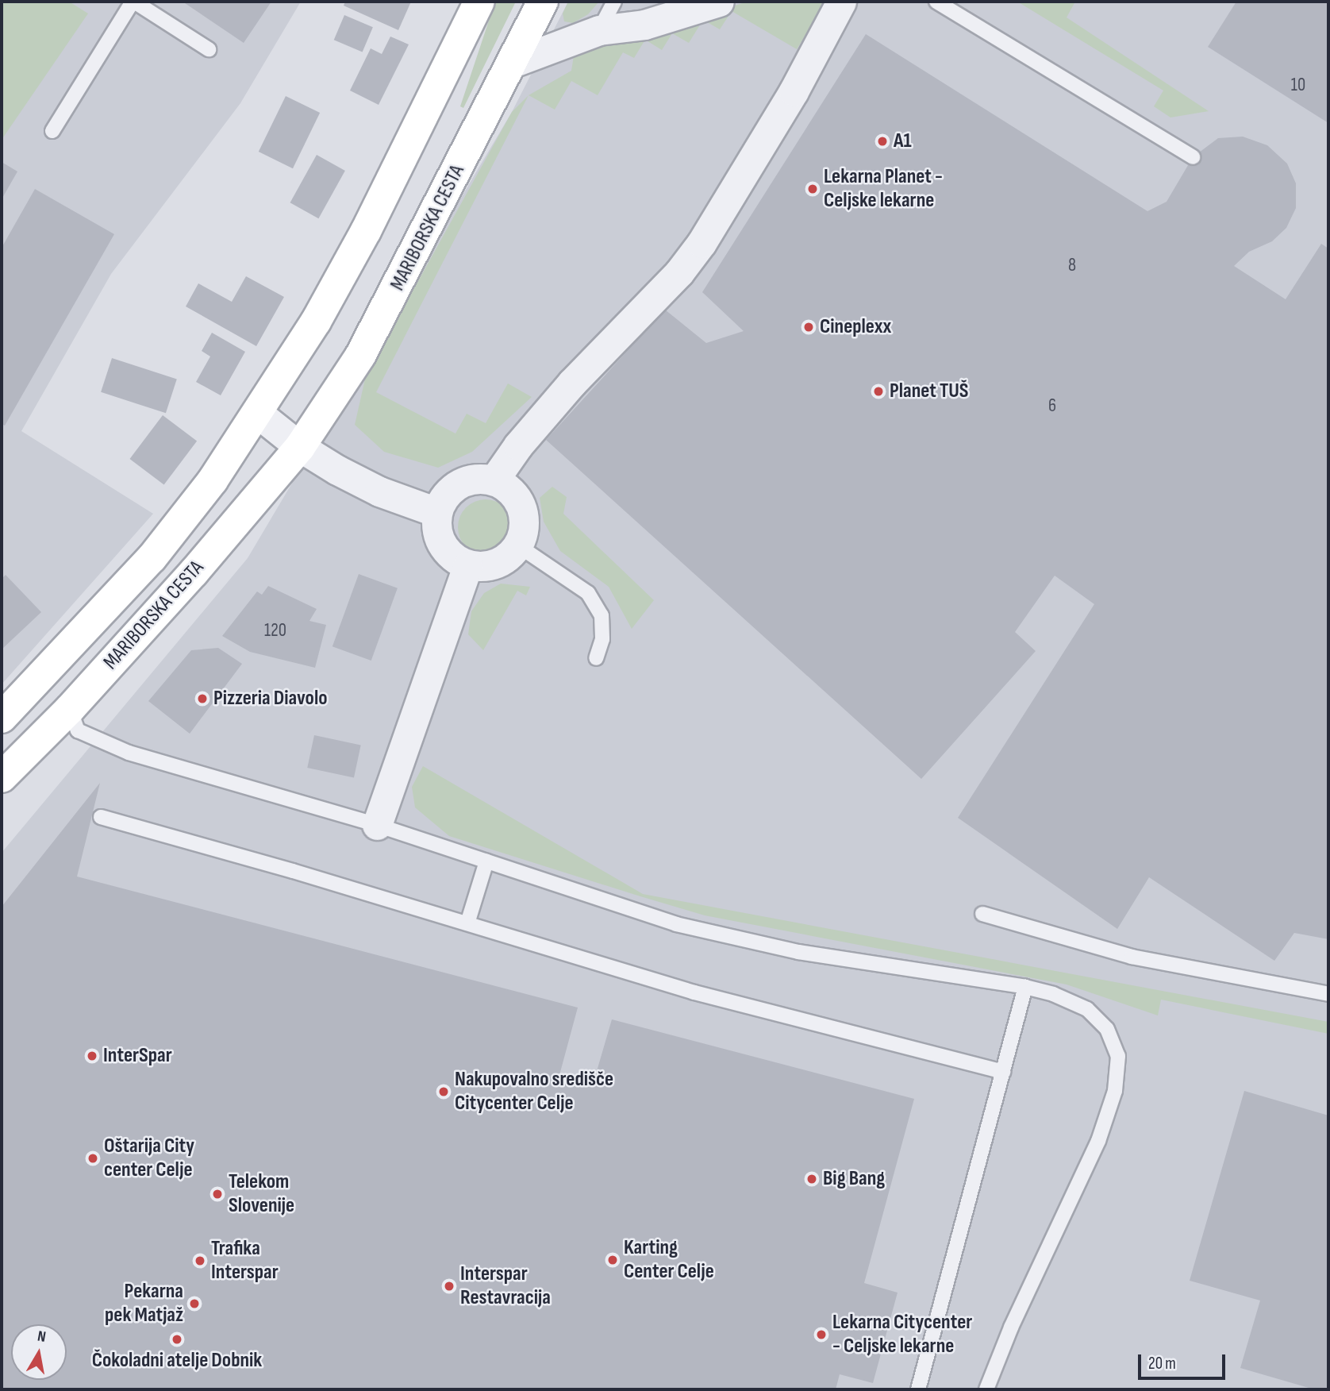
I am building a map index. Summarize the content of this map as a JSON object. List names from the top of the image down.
{
  "streets": {
    "main road": ["MARIBORSKA CESTA"]
  },
  "places": [
    "A1",
    "Lekarna Planet - Celjske lekarne",
    "Cineplexx",
    "Planet TUŠ",
    "Pizzeria Diavolo",
    "InterSpar",
    "Nakupovalno središče Citycenter Celje",
    "Oštarija City center Celje",
    "Big Bang",
    "Telekom Slovenije",
    "Karting Center Celje",
    "Trafika Interspar",
    "Interspar Restavracija",
    "Pekarna pek Matjaž",
    "Lekarna Citycenter - Celjske lekarne",
    "Čokoladni atelje Dobnik"
  ],
  "house_numbers": [
    "10",
    "8",
    "6",
    "120"
  ],
  "scale_bar": "20 m",
  "north": "top"
}
